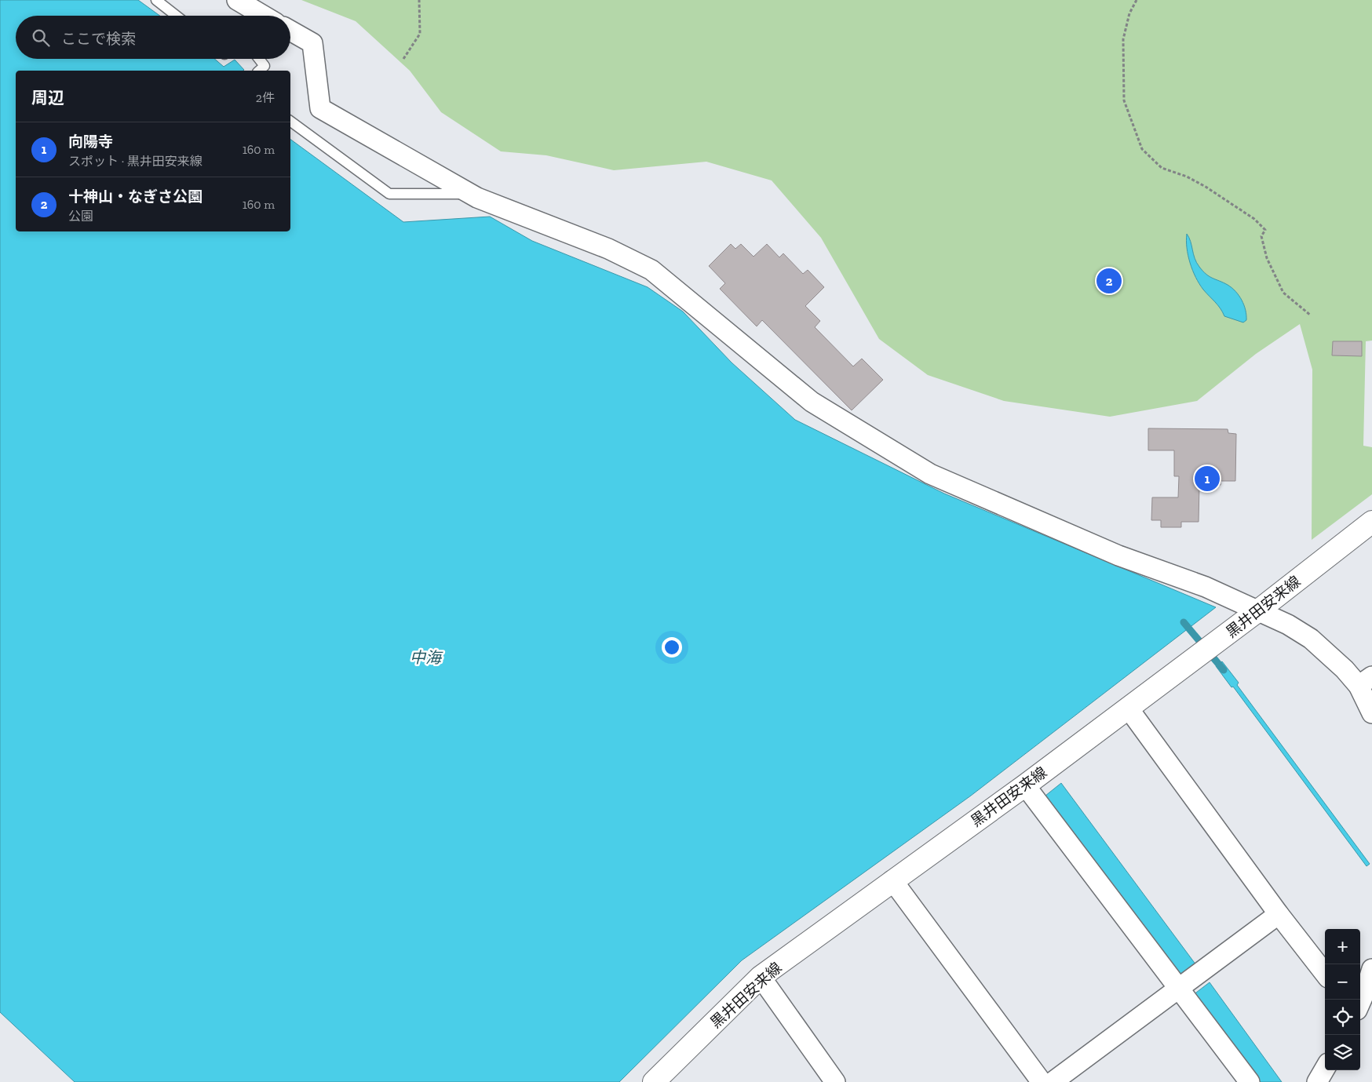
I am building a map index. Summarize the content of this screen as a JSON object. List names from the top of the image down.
{
  "streets": {
    "main road": ["黒井田安来線"]
  },
  "water": ["中海"],
  "page": {
    "search": "ここで検索",
    "heading": ["周辺", "2件"],
    "list": [
      {
        "mark": "1",
        "name": "向陽寺",
        "note": "スポット · 黒井田安来線",
        "value": "160 m"
      },
      {
        "mark": "2",
        "name": "十神山・なぎさ公園",
        "note": "公園",
        "value": "160 m"
      }
    ],
    "pins": ["2", "1"],
    "map_buttons": ["+", "−"]
  }
}
